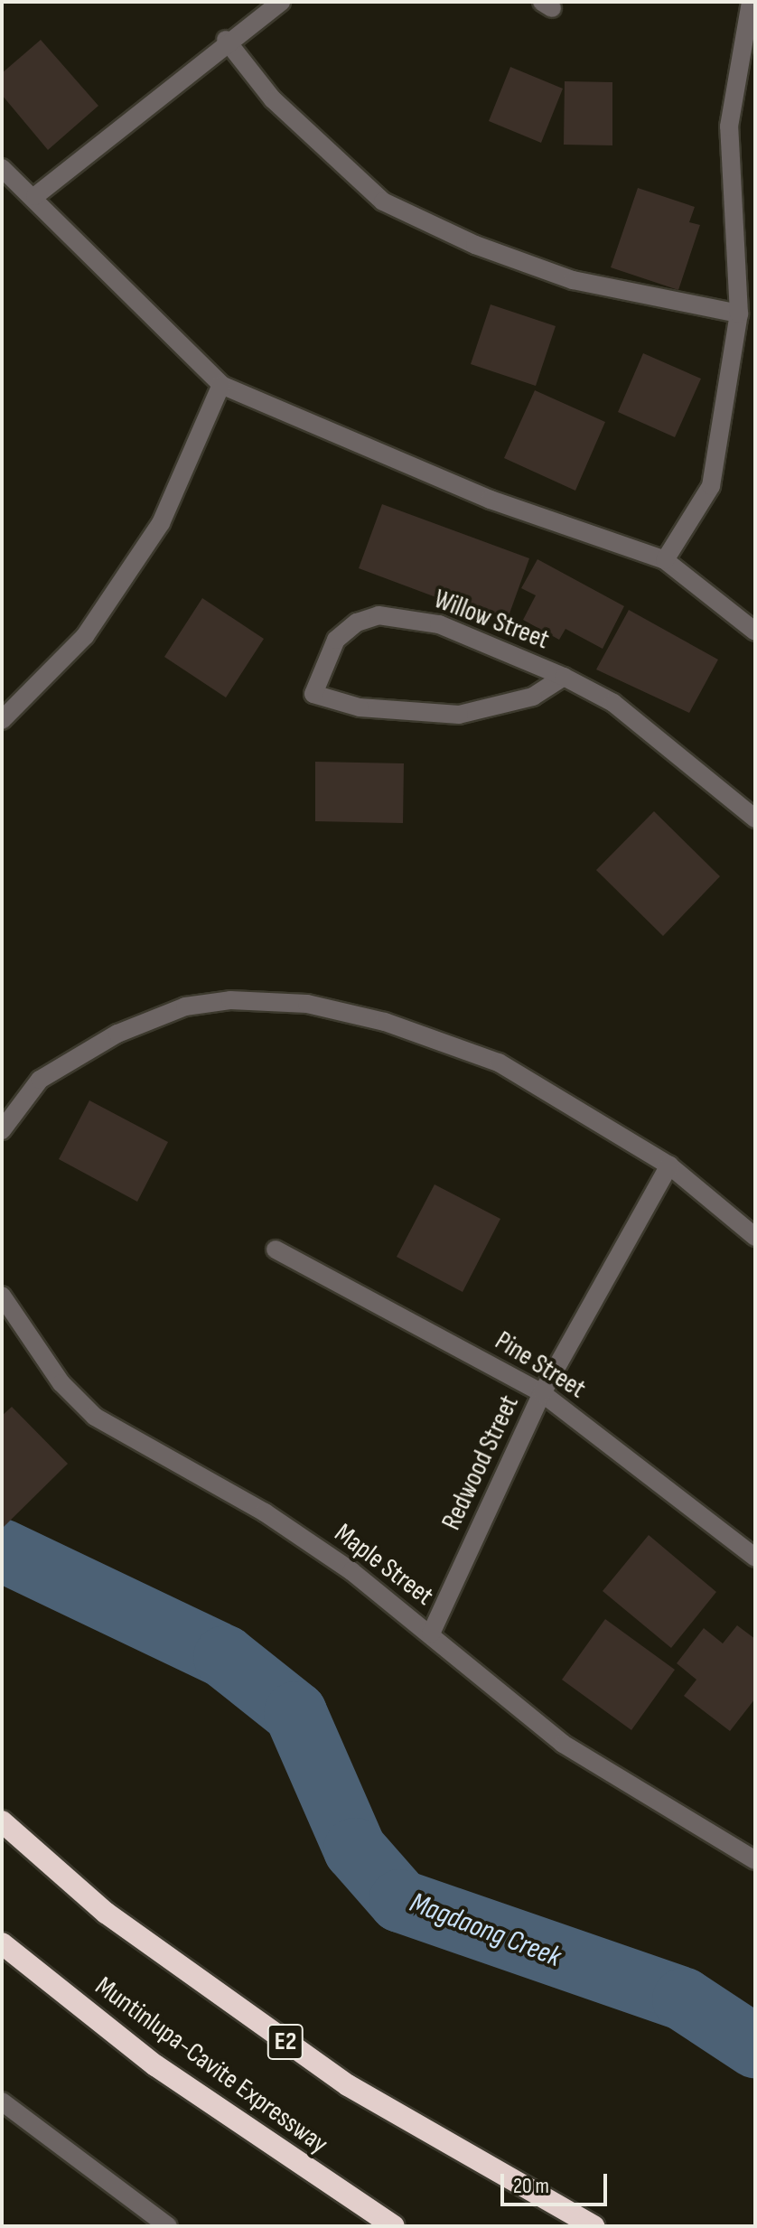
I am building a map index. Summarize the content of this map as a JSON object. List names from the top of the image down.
{
  "streets": {
    "highway": ["E2", "Muntinlupa-Cavite Expressway"],
    "street": [
      "Willow Street",
      "Pine Street",
      "Redwood Street",
      "Maple Street"
    ]
  },
  "crossings": [
    ["Pine Street", "Redwood Street"],
    ["Redwood Street", "Maple Street"]
  ],
  "water": ["Magdaong Creek"],
  "scale_bar": "20 m"
}
